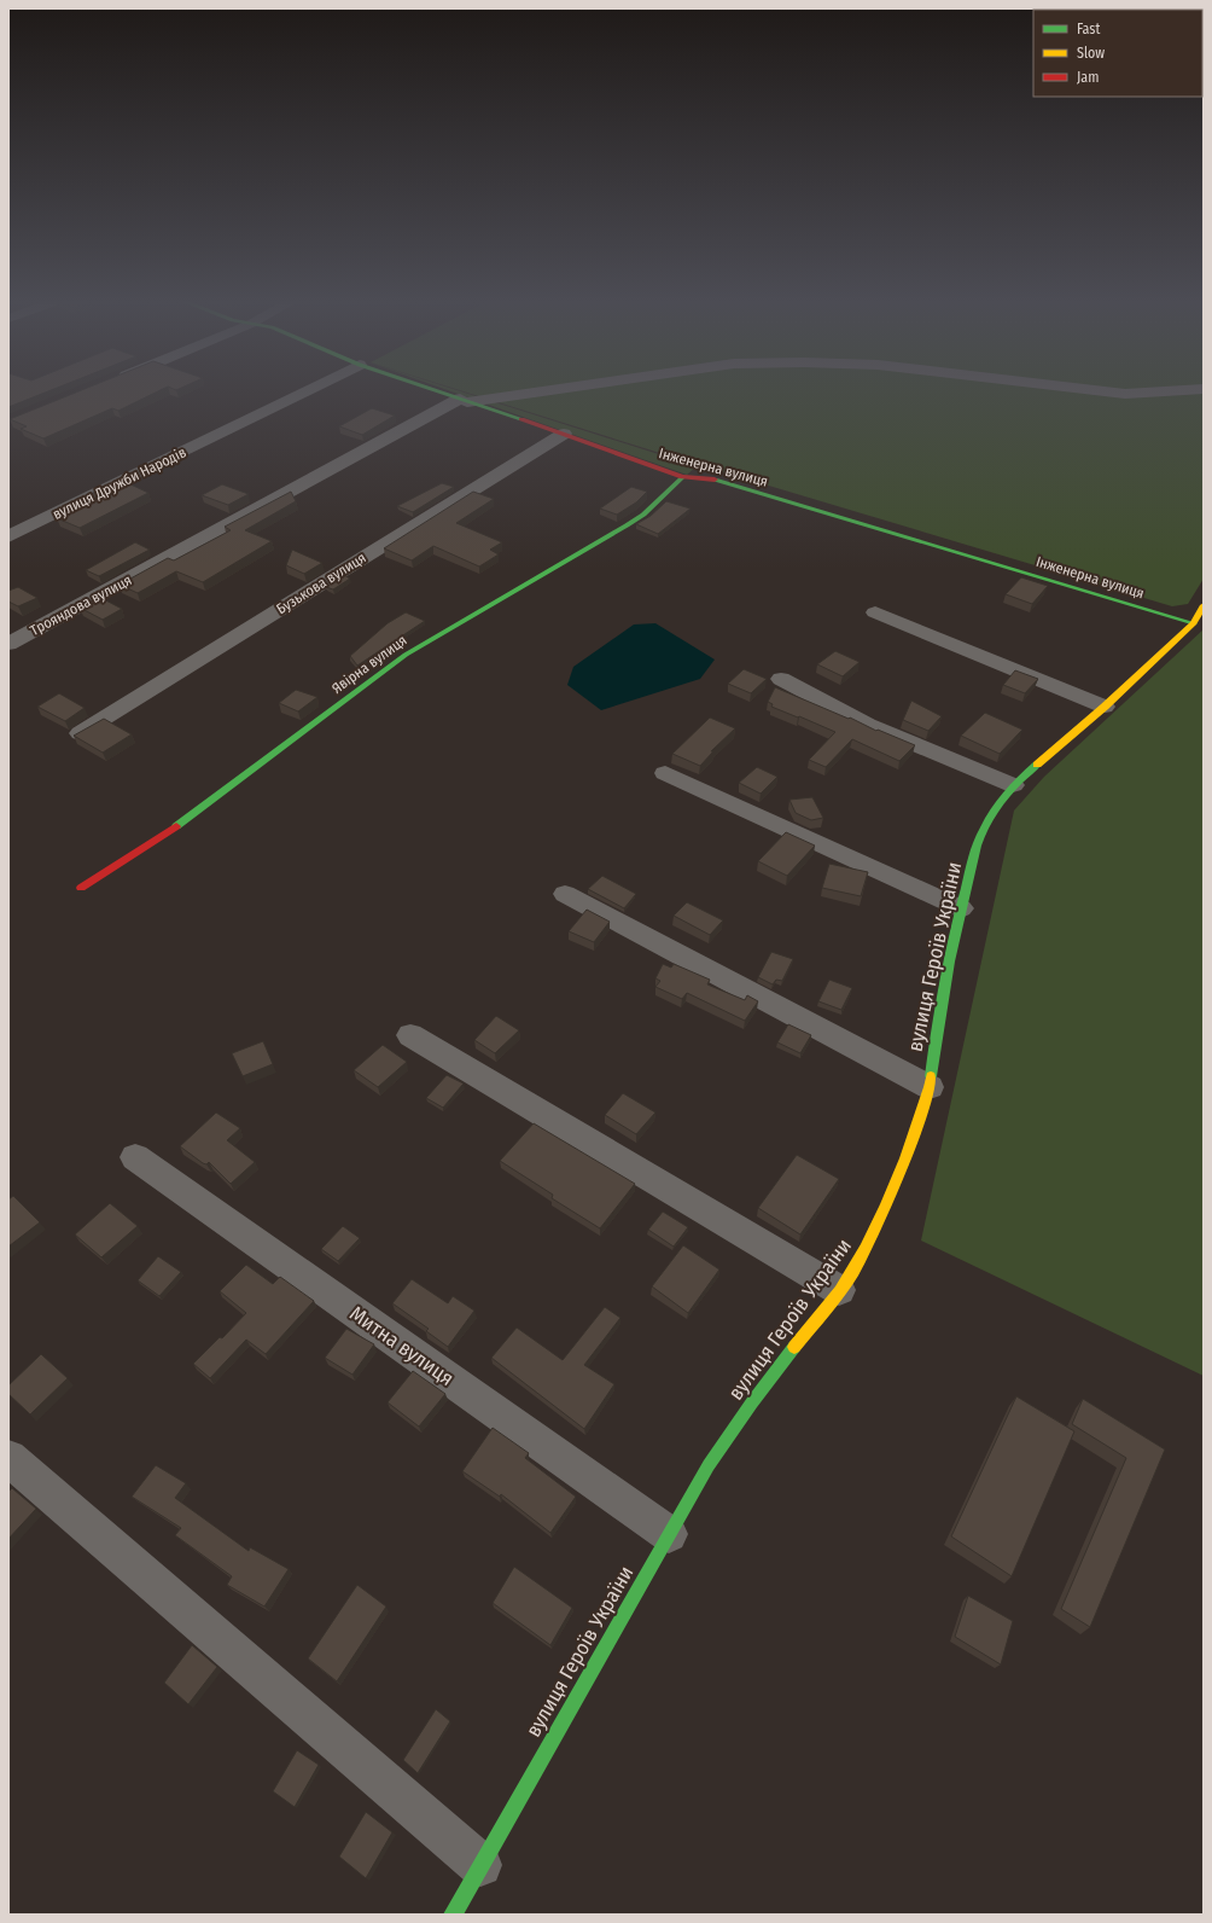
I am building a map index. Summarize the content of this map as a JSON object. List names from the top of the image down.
{
  "streets": {
    "street": [
      "Інженерна вулиця",
      "вулиця Дружби Народів",
      "Бузькова вулиця",
      "Трояндова вулиця",
      "Явірна вулиця",
      "вулиця Героїв України",
      "Митна вулиця"
    ]
  },
  "crossings": [
    ["Інженерна вулиця", "Бузькова вулиця"],
    ["Інженерна вулиця", "Трояндова вулиця"],
    ["Інженерна вулиця", "Явірна вулиця"],
    ["Інженерна вулиця", "вулиця Героїв України"],
    ["вулиця Героїв України", "Митна вулиця"]
  ],
  "legend": ["Fast", "Slow", "Jam"]
}
